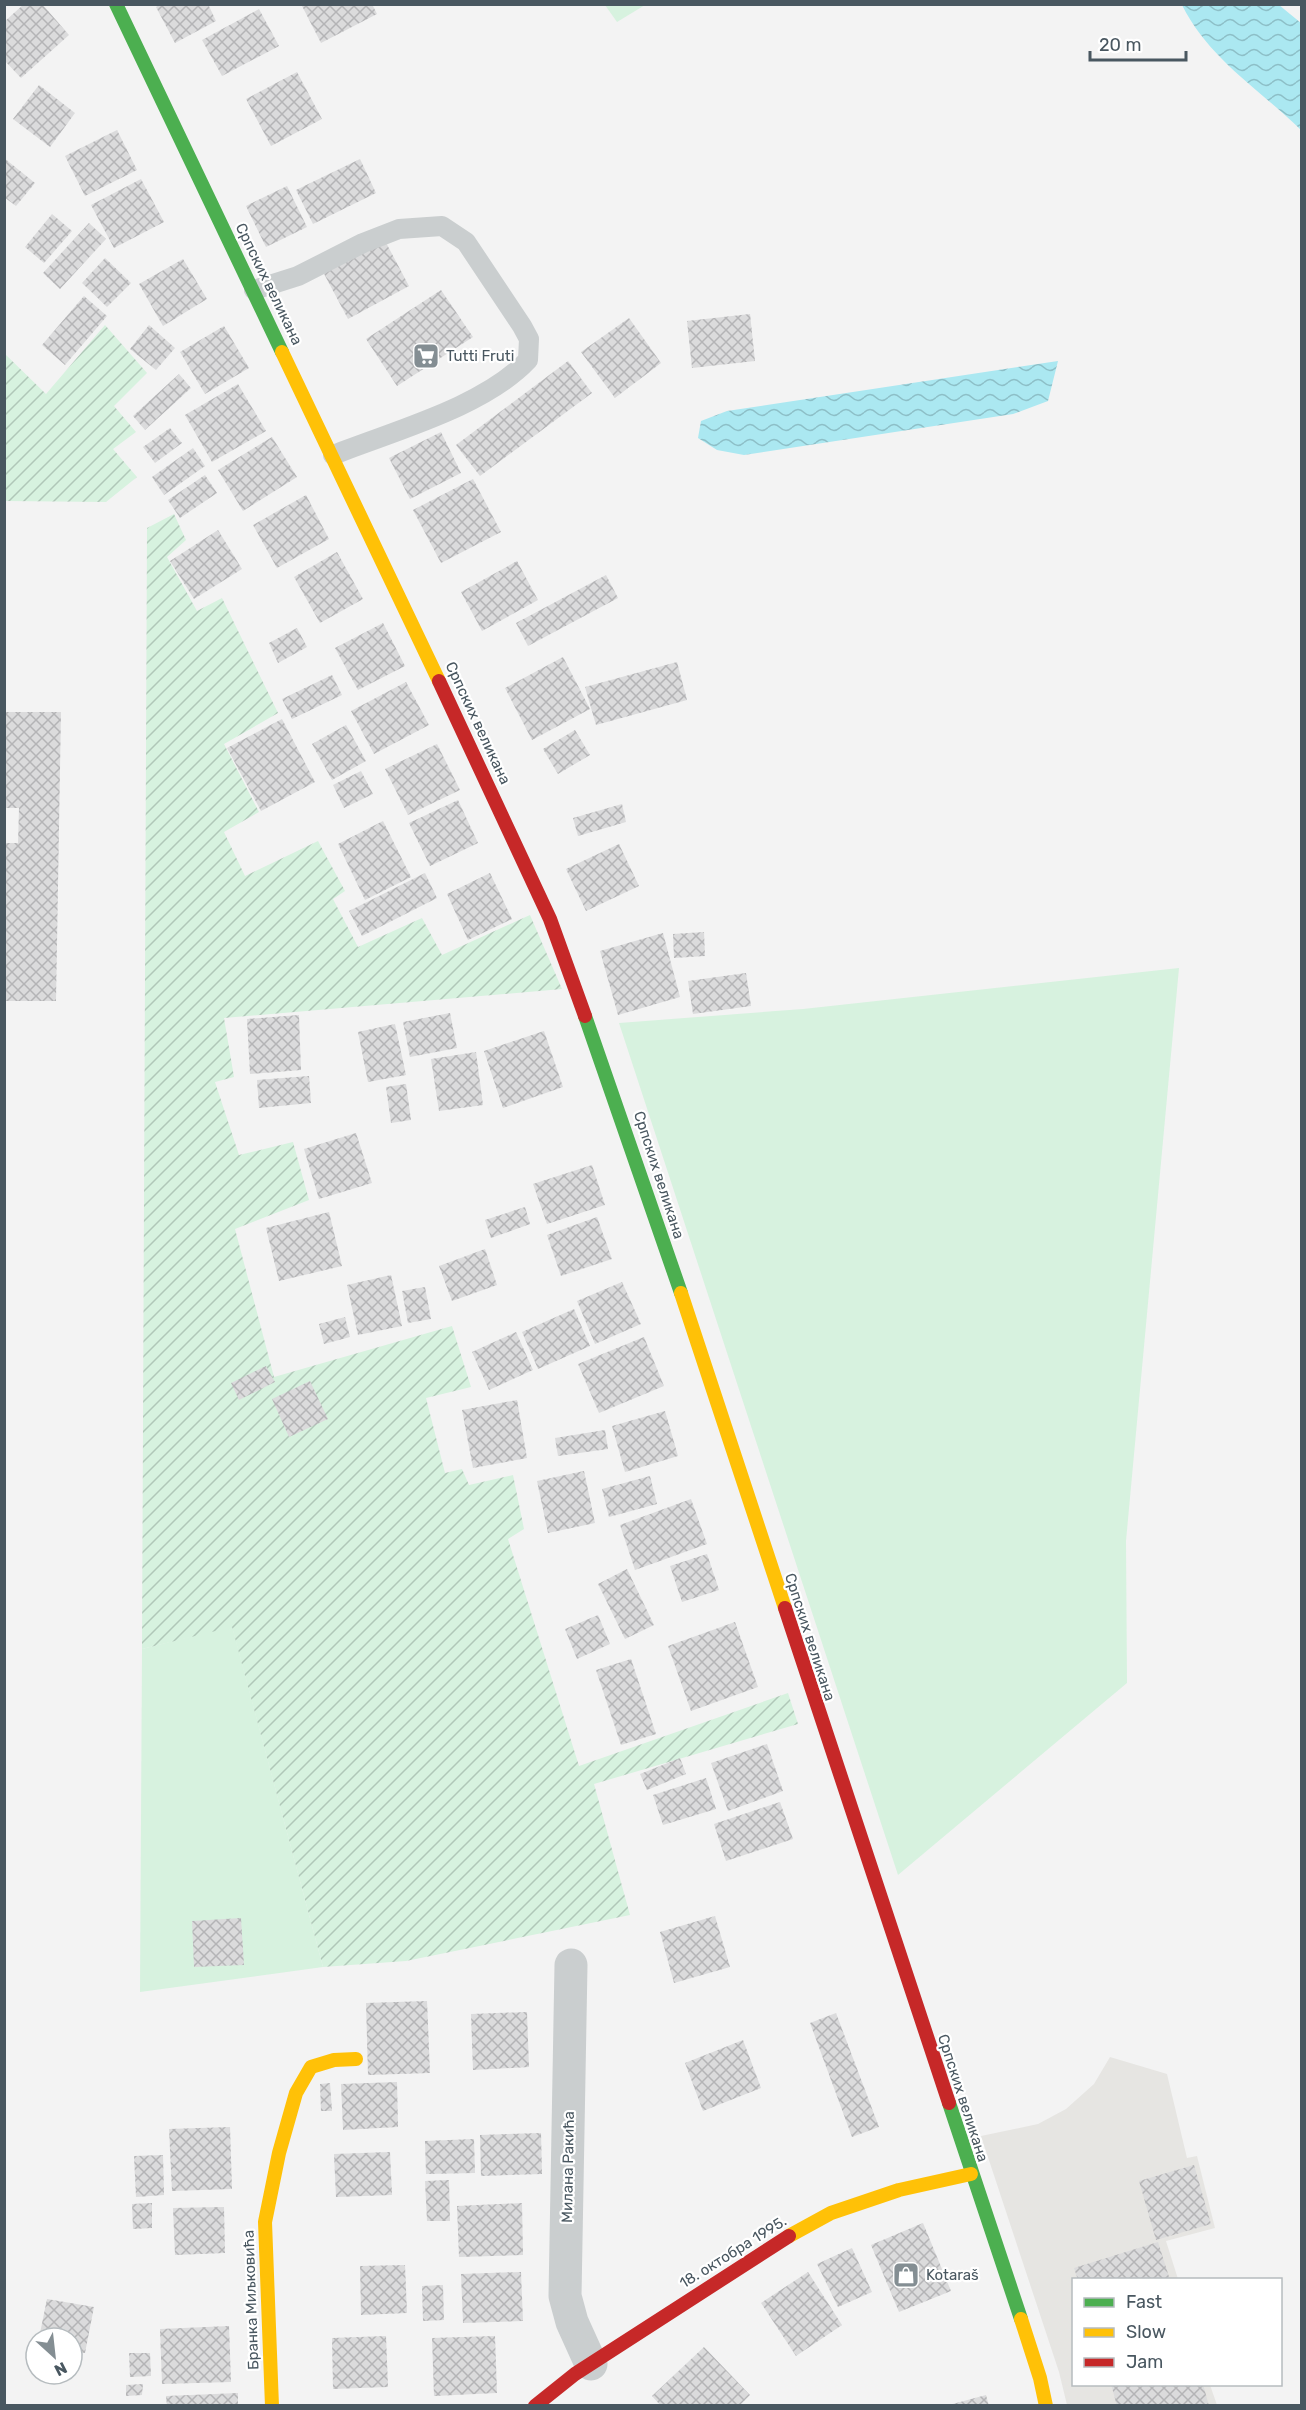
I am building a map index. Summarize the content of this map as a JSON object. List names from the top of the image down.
{
  "streets": {
    "main road": ["Српских великана", "18. октобра 1995.", "Бранка Миљковића"],
    "street": ["Милана Ракића"]
  },
  "crossings": [
    ["Српских великана", "18. октобра 1995."],
    ["Милана Ракића", "18. октобра 1995."]
  ],
  "places": {
    "supermarket": ["Tutti Fruti"],
    "shop": ["Kotaraš"]
  },
  "legend": ["Fast", "Slow", "Jam"],
  "scale_bar": "20 m",
  "north": "bottom right"
}
